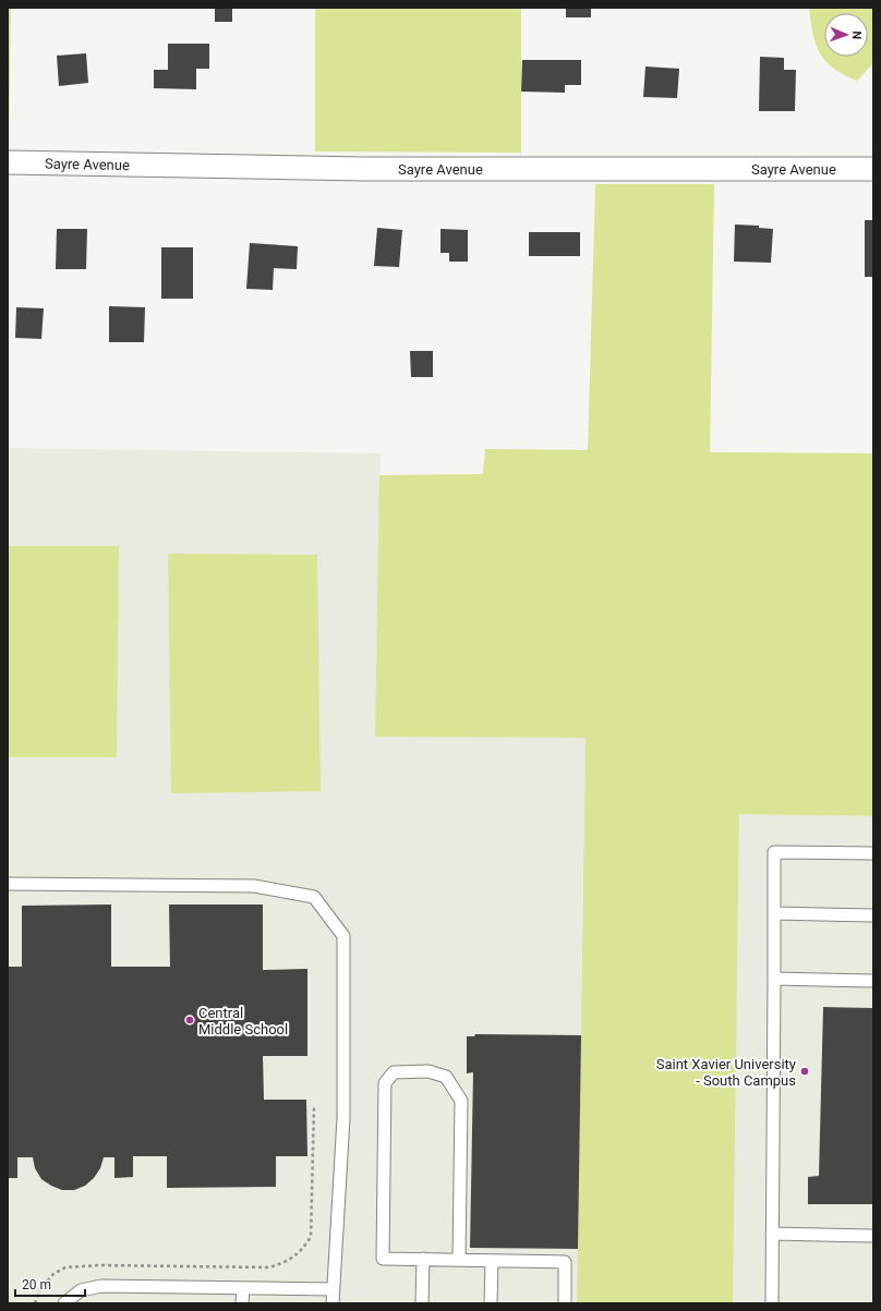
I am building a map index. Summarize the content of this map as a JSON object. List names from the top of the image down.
{
  "streets": {
    "street": ["Sayre Avenue"]
  },
  "places": ["Central Middle School", "Saint Xavier University - South Campus"],
  "scale_bar": "20 m",
  "north": "right"
}
